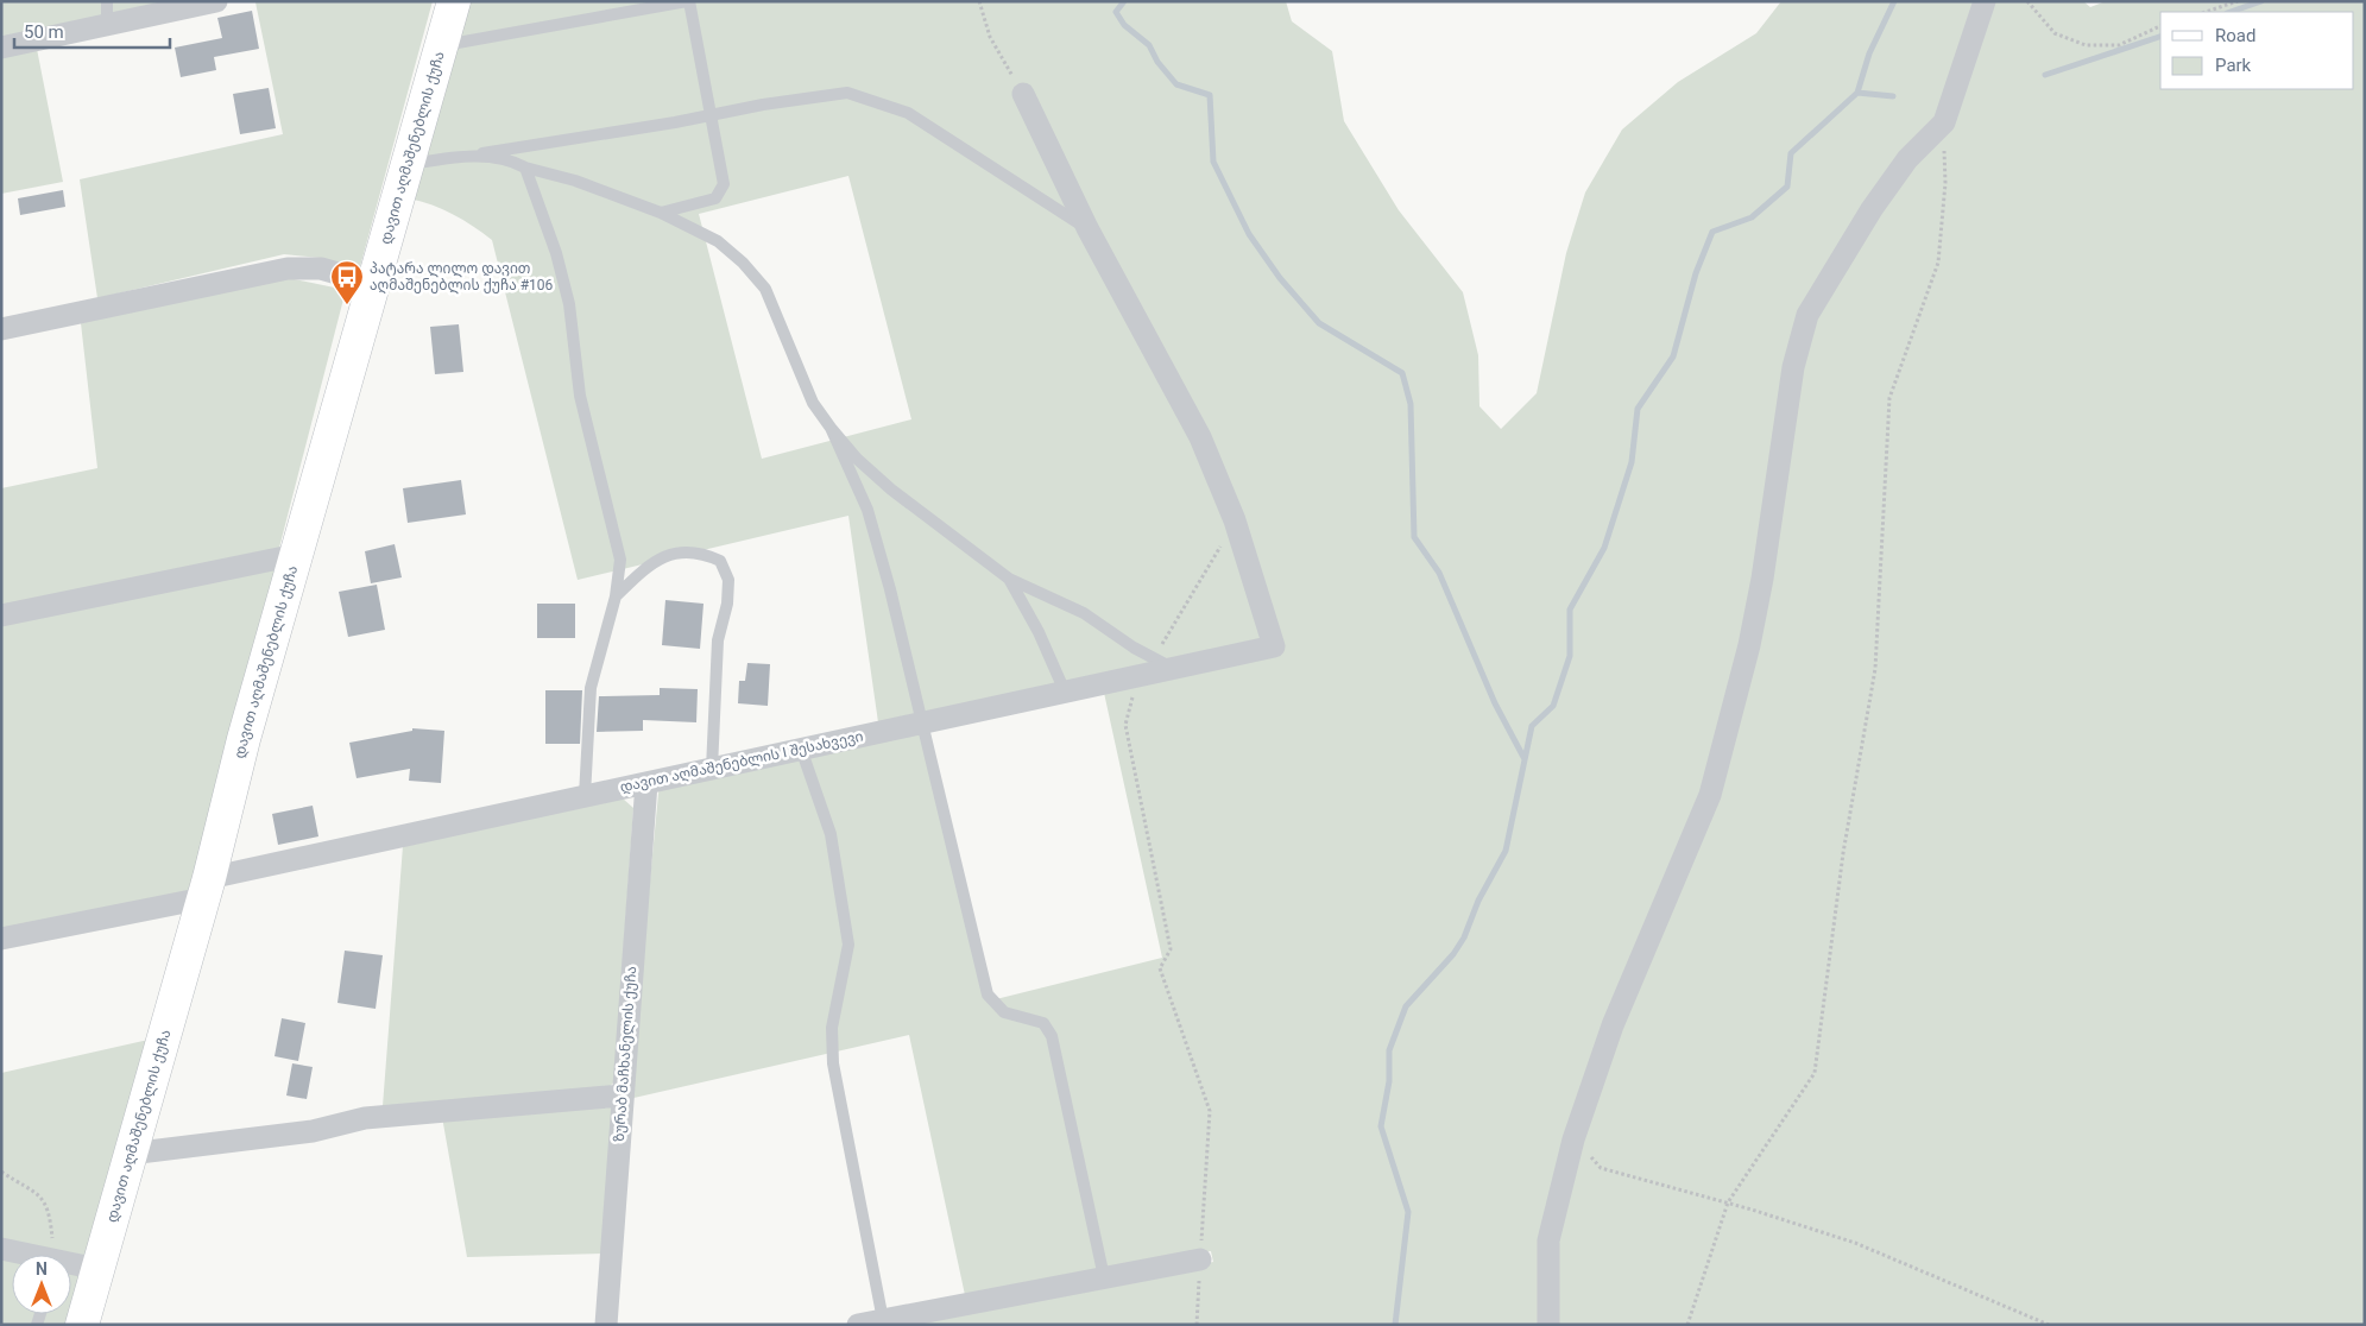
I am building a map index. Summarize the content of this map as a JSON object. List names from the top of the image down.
{
  "streets": {
    "street": ["დავით აღმაშენებლის ქუჩა", "დავით აღმაშენებლის I შესახვევი", "ზურაბ მაჩხანელის ქუჩა"]
  },
  "crossings": [
    ["დავით აღმაშენებლის ქუჩა", "დავით აღმაშენებლის I შესახვევი"],
    ["დავით აღმაშენებლის I შესახვევი", "ზურაბ მაჩხანელის ქუჩა"]
  ],
  "places": {
    "bus stop": ["პატარა ლილო დავით აღმაშენებლის ქუჩა #106"]
  },
  "legend": ["Road", "Park"],
  "scale_bar": "50 m",
  "north": "top"
}
